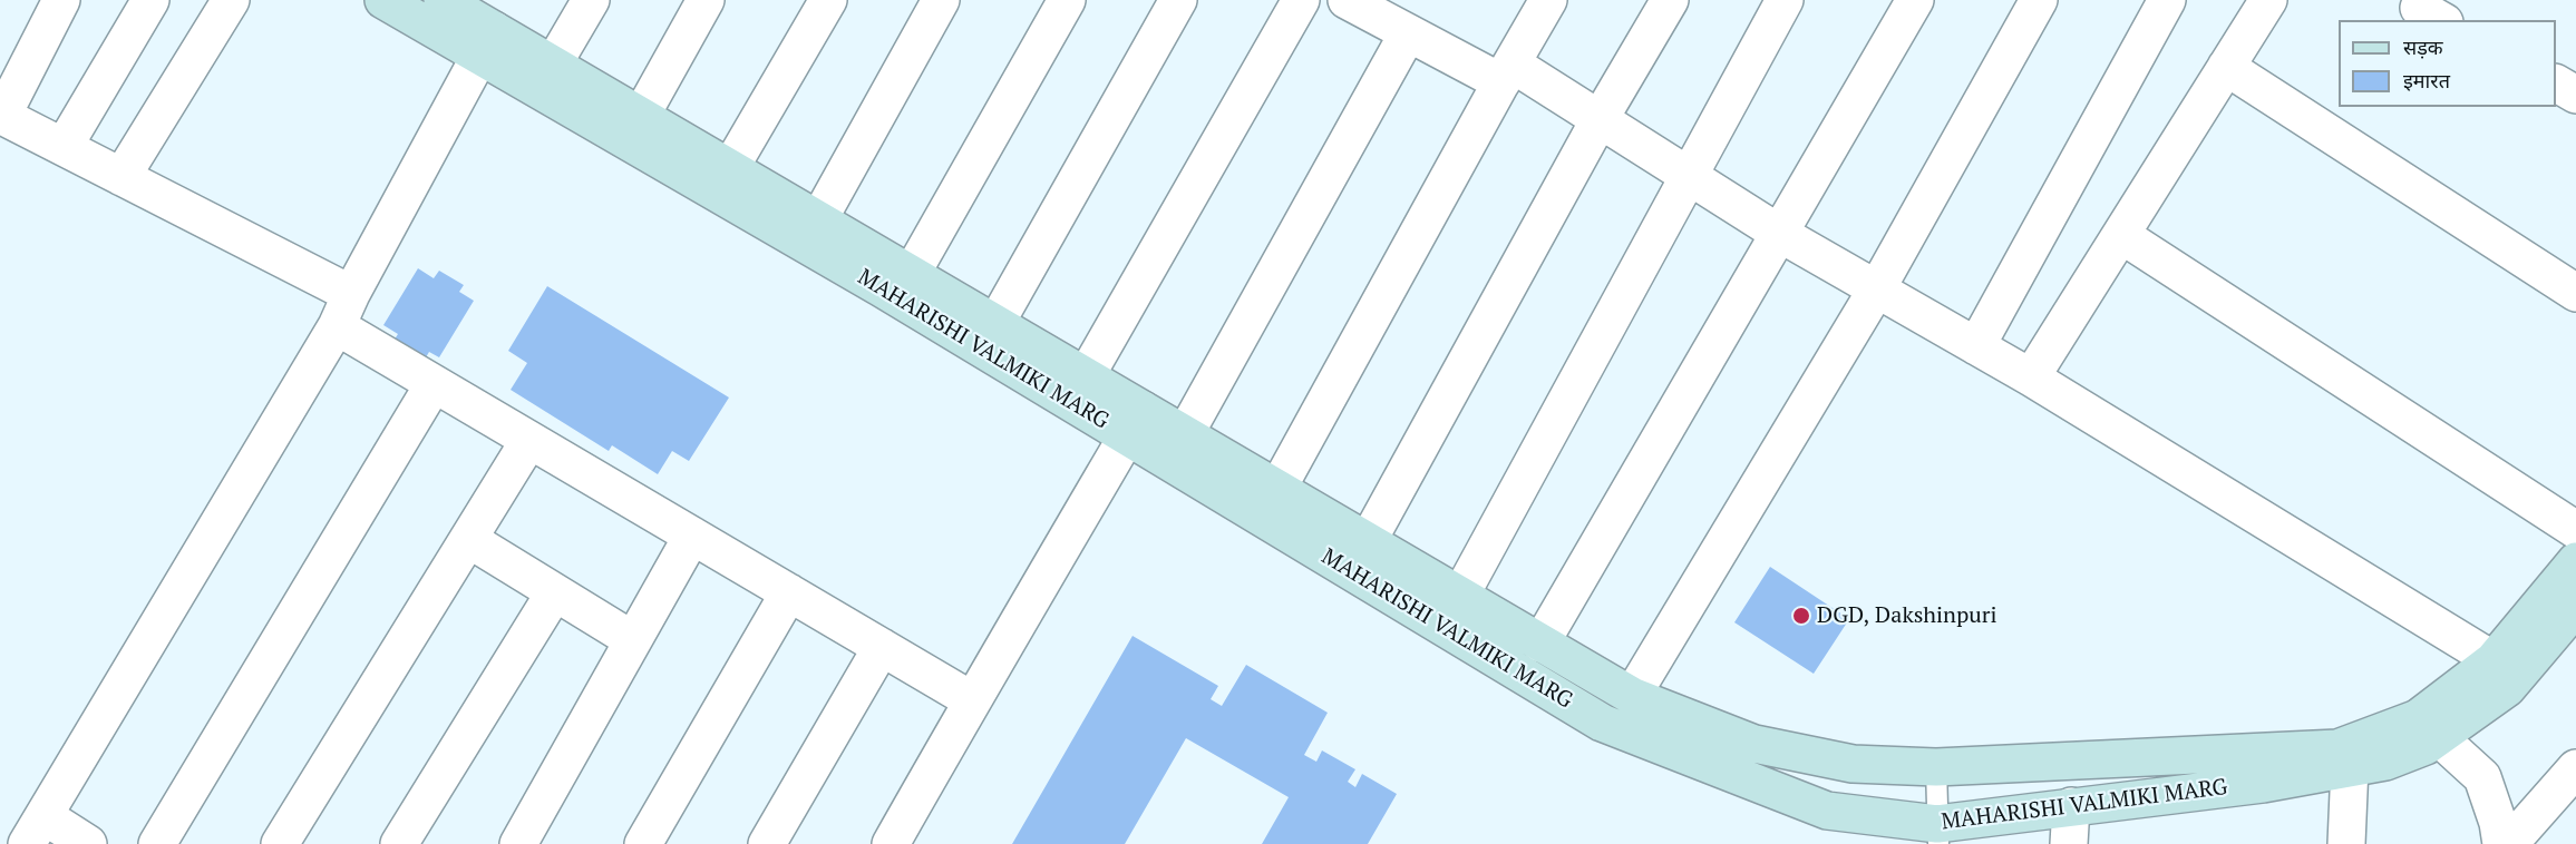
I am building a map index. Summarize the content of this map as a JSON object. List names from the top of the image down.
{
  "streets": {
    "street": ["MAHARISHI VALMIKI MARG"]
  },
  "places": ["DGD, Dakshinpuri"],
  "legend": ["सड़क", "इमारत"]
}
